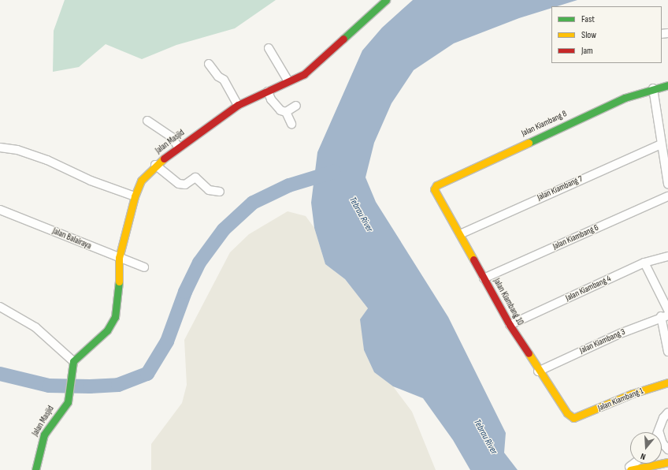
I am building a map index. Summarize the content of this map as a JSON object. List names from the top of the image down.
{
  "streets": {
    "main road": [
      "Jalan Kiambang 8",
      "Jalan Masjid",
      "Jalan Kiambang 10",
      "Jalan Kiambang 1"
    ],
    "street": [
      "Jalan Kiambang 7",
      "Jalan Kiambang 6",
      "Jalan Balairaya",
      "Jalan Kiambang 4",
      "Jalan Kiambang 3"
    ]
  },
  "crossings": [
    ["Jalan Kiambang 8", "Jalan Kiambang 10"],
    ["Jalan Masjid", "Jalan Balairaya"],
    ["Jalan Kiambang 7", "Jalan Kiambang 10"],
    ["Jalan Kiambang 6", "Jalan Kiambang 10"],
    ["Jalan Kiambang 4", "Jalan Kiambang 10"],
    ["Jalan Kiambang 10", "Jalan Kiambang 3"],
    ["Jalan Kiambang 10", "Jalan Kiambang 1"]
  ],
  "water": ["Tebrau River"],
  "legend": ["Fast", "Slow", "Jam"],
  "north": "bottom"
}
